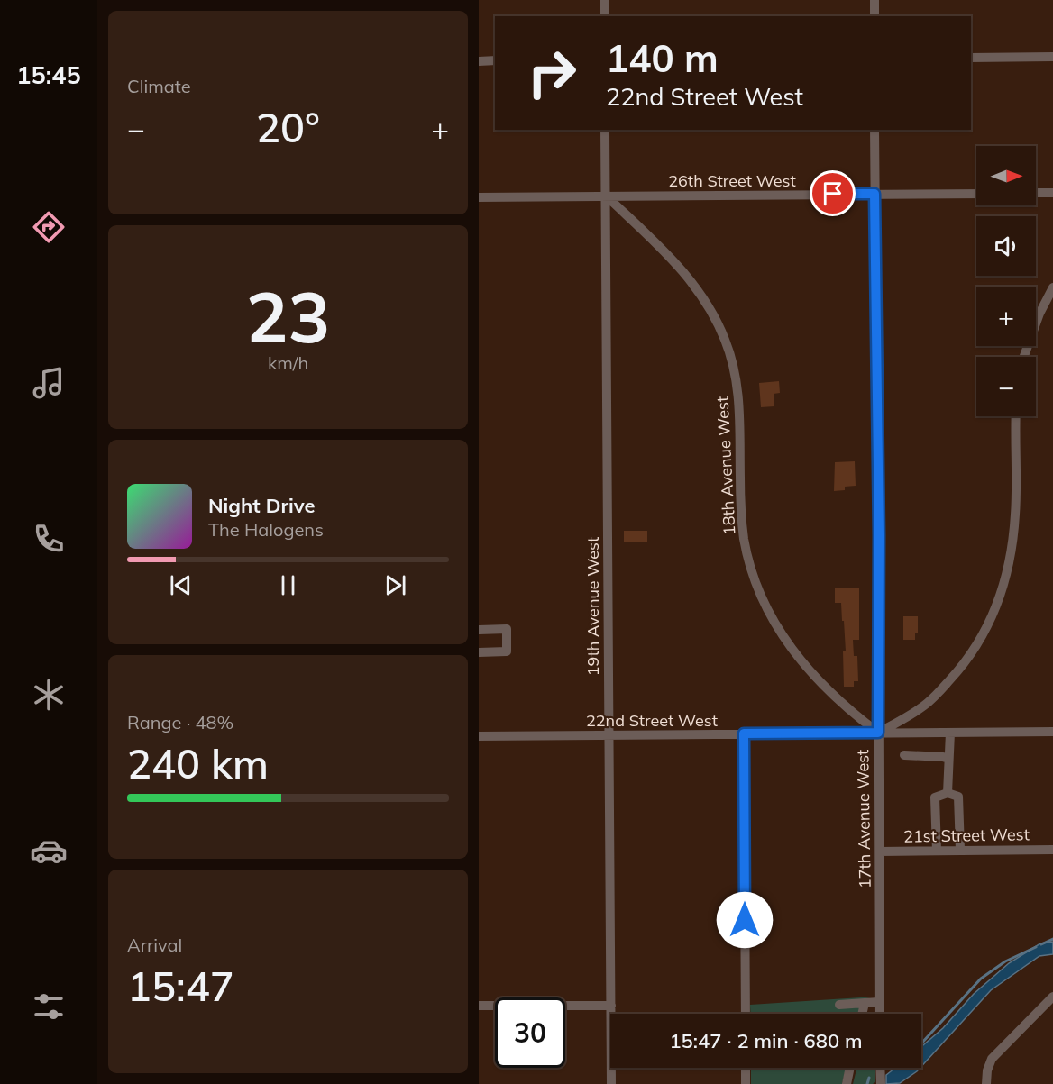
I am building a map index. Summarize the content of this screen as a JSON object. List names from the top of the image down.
{
  "streets": {
    "street": [
      "26th Street West",
      "18th Avenue West",
      "19th Avenue West",
      "22nd Street West",
      "17th Avenue West",
      "21st Street West"
    ]
  },
  "crossings": [
    ["26th Street West", "18th Avenue West"],
    ["26th Street West", "19th Avenue West"],
    ["26th Street West", "17th Avenue West"],
    ["18th Avenue West", "19th Avenue West"],
    ["18th Avenue West", "22nd Street West"],
    ["18th Avenue West", "17th Avenue West"],
    ["19th Avenue West", "22nd Street West"],
    ["22nd Street West", "17th Avenue West"],
    ["17th Avenue West", "21st Street West"]
  ],
  "north": "right",
  "page": {
    "tabs": "15:45",
    "tile": [
      "Climate",
      ["23", "km/h"],
      ["Range · 48%", "240 km"],
      ["Arrival", "15:47"]
    ],
    "turn": ["140 m", "22nd Street West"],
    "heat": ["−", "20°", "+"],
    "map_buttons": ["+", "−"],
    "song": ["Night Drive", "The Halogens"],
    "limit": "30",
    "trip": "15:47 · 2 min · 680 m"
  }
}
